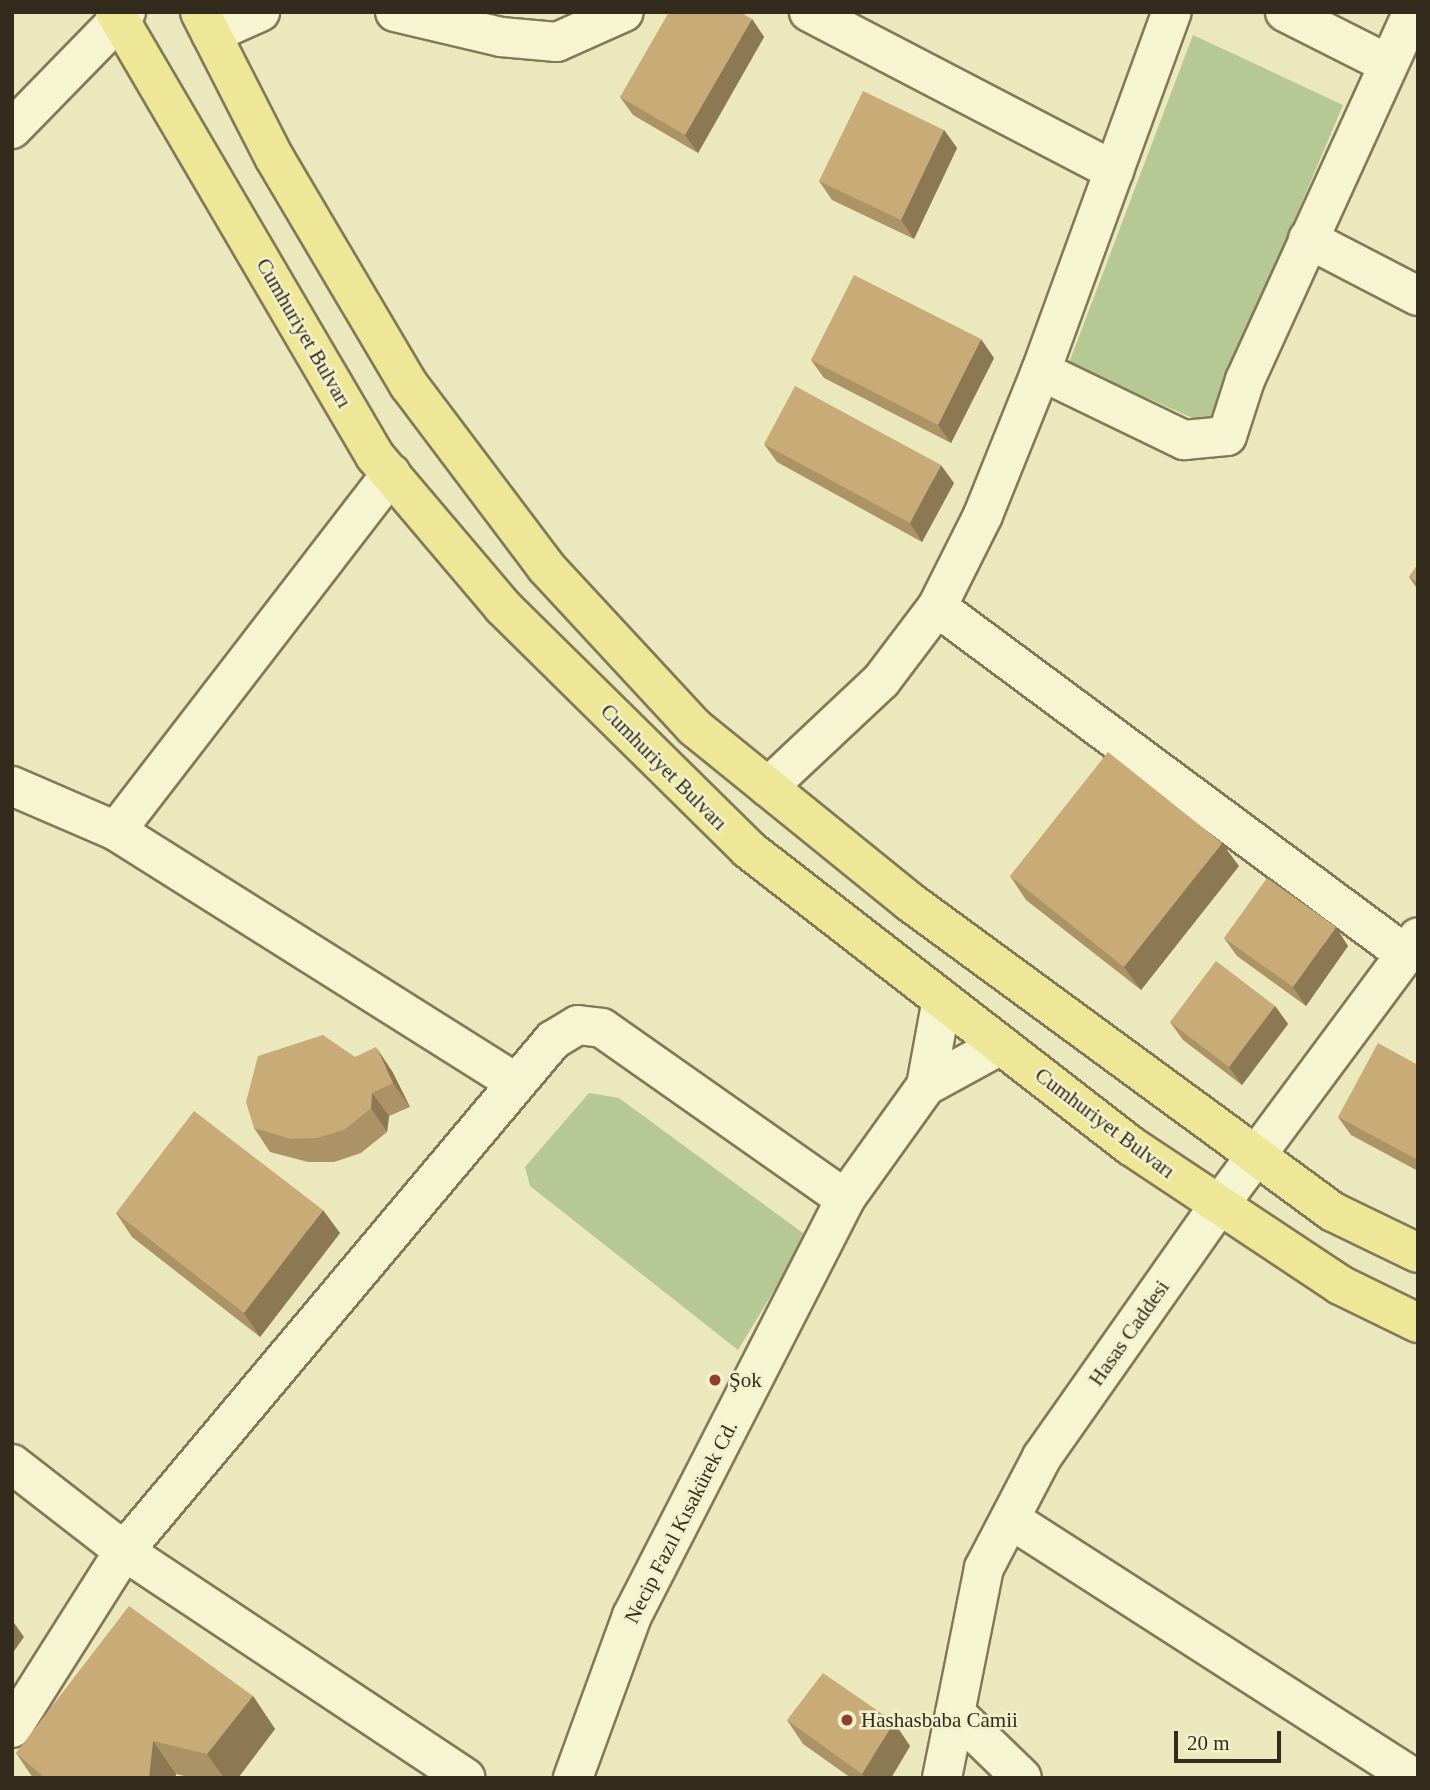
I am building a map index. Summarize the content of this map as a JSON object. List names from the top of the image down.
{
  "streets": {
    "main road": ["Cumhuriyet Bulvarı"],
    "street": ["Hasas Caddesi", "Necip Fazıl Kısakürek Cd."]
  },
  "crossings": [
    ["Cumhuriyet Bulvarı", "Hasas Caddesi"]
  ],
  "places": ["Şok", "Hashasbaba Camii"],
  "scale_bar": "20 m"
}
